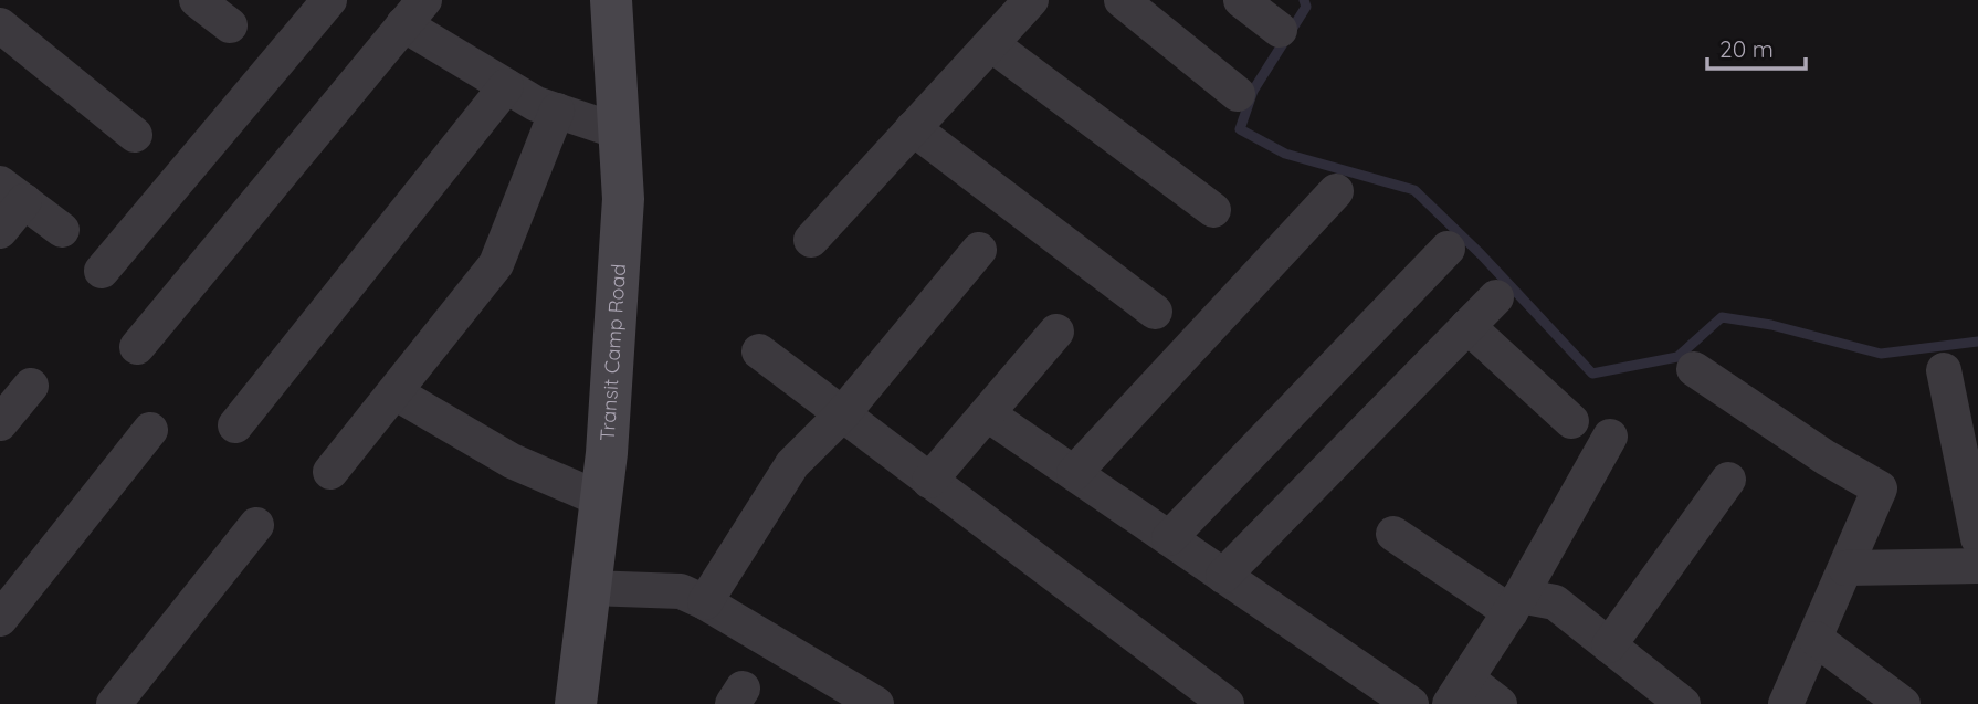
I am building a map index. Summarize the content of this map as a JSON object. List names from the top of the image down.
{
  "streets": {
    "main road": ["Transit Camp Road"]
  },
  "scale_bar": "20 m"
}
